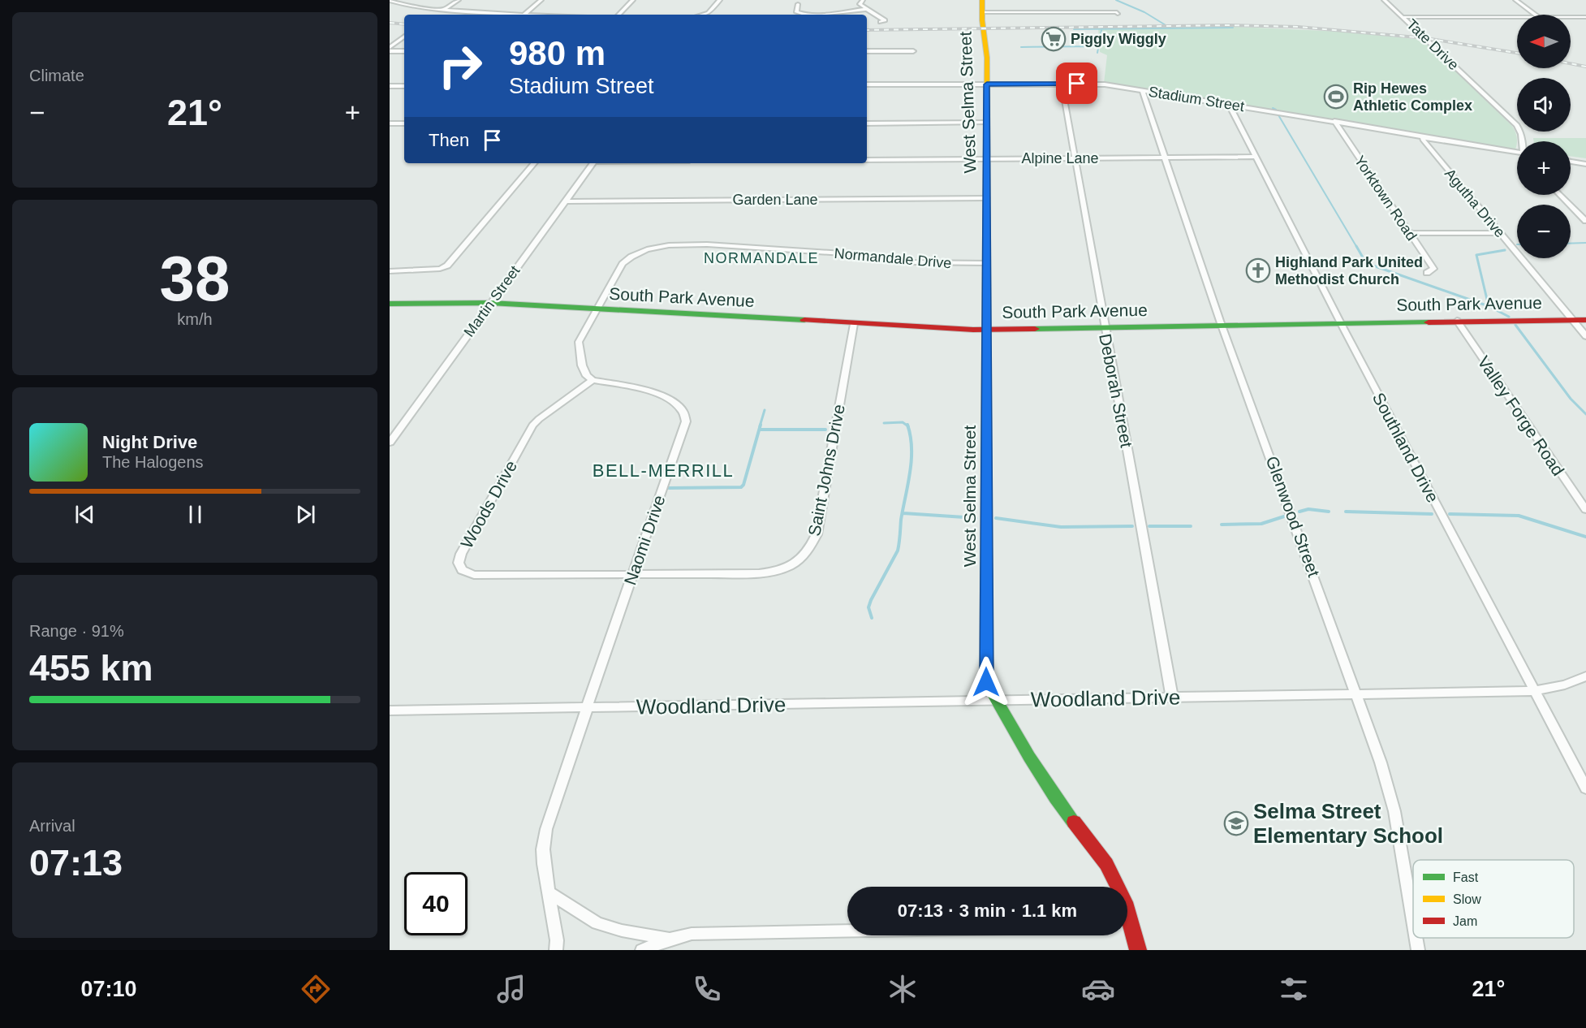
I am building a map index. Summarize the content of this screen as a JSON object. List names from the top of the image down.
{
  "streets": {
    "street": [
      "Tate Drive",
      "Stadium Street",
      "West Selma Street",
      "Alpine Lane",
      "Yorktown Road",
      "Garden Lane",
      "Agutha Drive",
      "Normandale Drive",
      "South Park Avenue",
      "Martin Street",
      "Deborah Street",
      "Valley Forge Road",
      "Southland Drive",
      "Saint Johns Drive",
      "Woods Drive",
      "Glenwood Street",
      "Naomi Drive",
      "Woodland Drive"
    ]
  },
  "crossings": [
    ["Stadium Street", "West Selma Street"],
    ["Stadium Street", "Yorktown Road"],
    ["Stadium Street", "Agutha Drive"],
    ["Stadium Street", "Deborah Street"],
    ["Stadium Street", "Southland Drive"],
    ["Stadium Street", "Glenwood Street"],
    ["West Selma Street", "Alpine Lane"],
    ["West Selma Street", "Garden Lane"],
    ["West Selma Street", "Normandale Drive"],
    ["West Selma Street", "South Park Avenue"],
    ["West Selma Street", "Woodland Drive"],
    ["Alpine Lane", "Deborah Street"],
    ["Alpine Lane", "Southland Drive"],
    ["Alpine Lane", "Glenwood Street"],
    ["Garden Lane", "Martin Street"],
    ["Agutha Drive", "South Park Avenue"],
    ["Normandale Drive", "South Park Avenue"],
    ["South Park Avenue", "Martin Street"],
    ["South Park Avenue", "Deborah Street"],
    ["South Park Avenue", "Valley Forge Road"],
    ["South Park Avenue", "Southland Drive"],
    ["South Park Avenue", "Saint Johns Drive"],
    ["South Park Avenue", "Glenwood Street"],
    ["Deborah Street", "Woodland Drive"],
    ["Southland Drive", "Woodland Drive"],
    ["Saint Johns Drive", "Woods Drive"],
    ["Saint Johns Drive", "Naomi Drive"],
    ["Woods Drive", "Naomi Drive"],
    ["Glenwood Street", "Woodland Drive"],
    ["Naomi Drive", "Woodland Drive"]
  ],
  "districts": ["NORMANDALE", "BELL-MERRILL"],
  "places": {
    "supermarket": ["Piggly Wiggly"],
    "sports": ["Rip Hewes Athletic Complex"],
    "church": ["Highland Park United Methodist Church"],
    "school or university": ["Selma Street Elementary School"]
  },
  "legend": ["Fast", "Slow", "Jam"],
  "north": "left",
  "page": {
    "tile": [
      "Climate",
      ["38", "km/h"],
      ["Range · 91%", "455 km"],
      ["Arrival", "07:13"]
    ],
    "map_buttons": ["+", "−"],
    "turn": ["980 m", "Stadium Street"],
    "heat": ["−", "21°", "+"],
    "then": "Then",
    "song": ["Night Drive", "The Halogens"],
    "limit": "40",
    "trip": "07:13 · 3 min · 1.1 km",
    "tabs": ["07:10", "21°"]
  }
}
